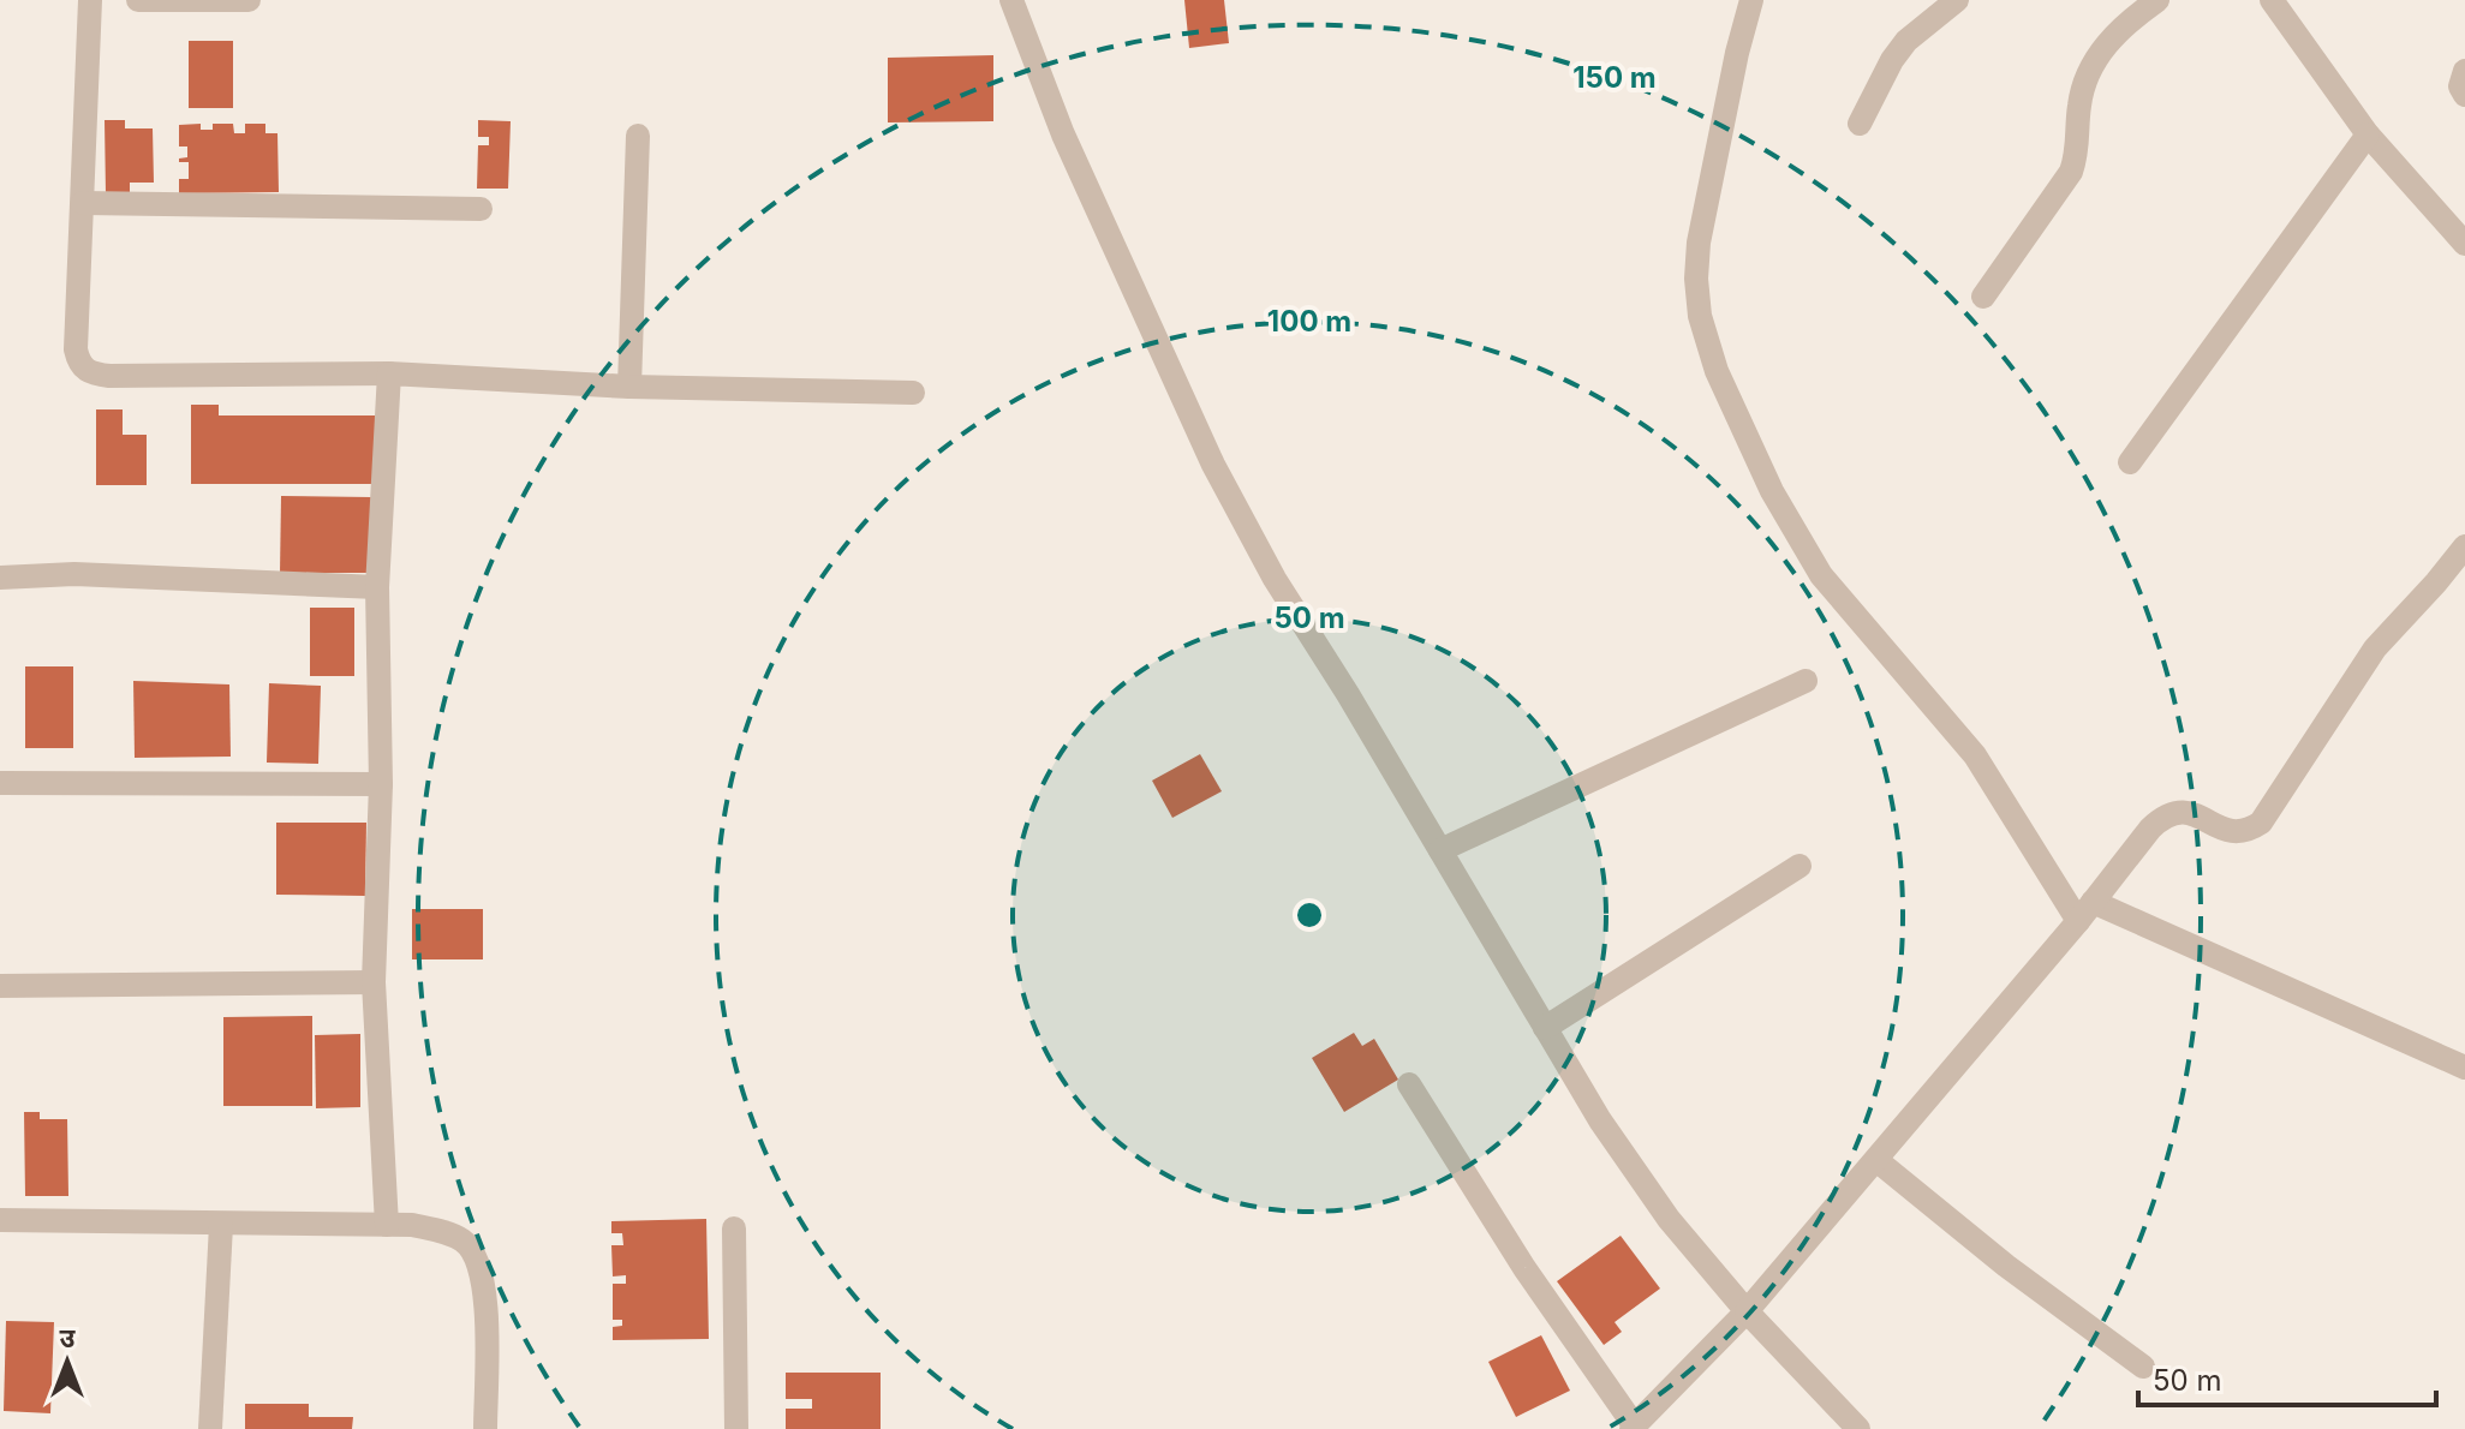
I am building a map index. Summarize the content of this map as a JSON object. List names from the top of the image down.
{
  "scale_bar": "50 m",
  "north": "top",
  "rings": ["150 m", "100 m", "50 m"]
}
